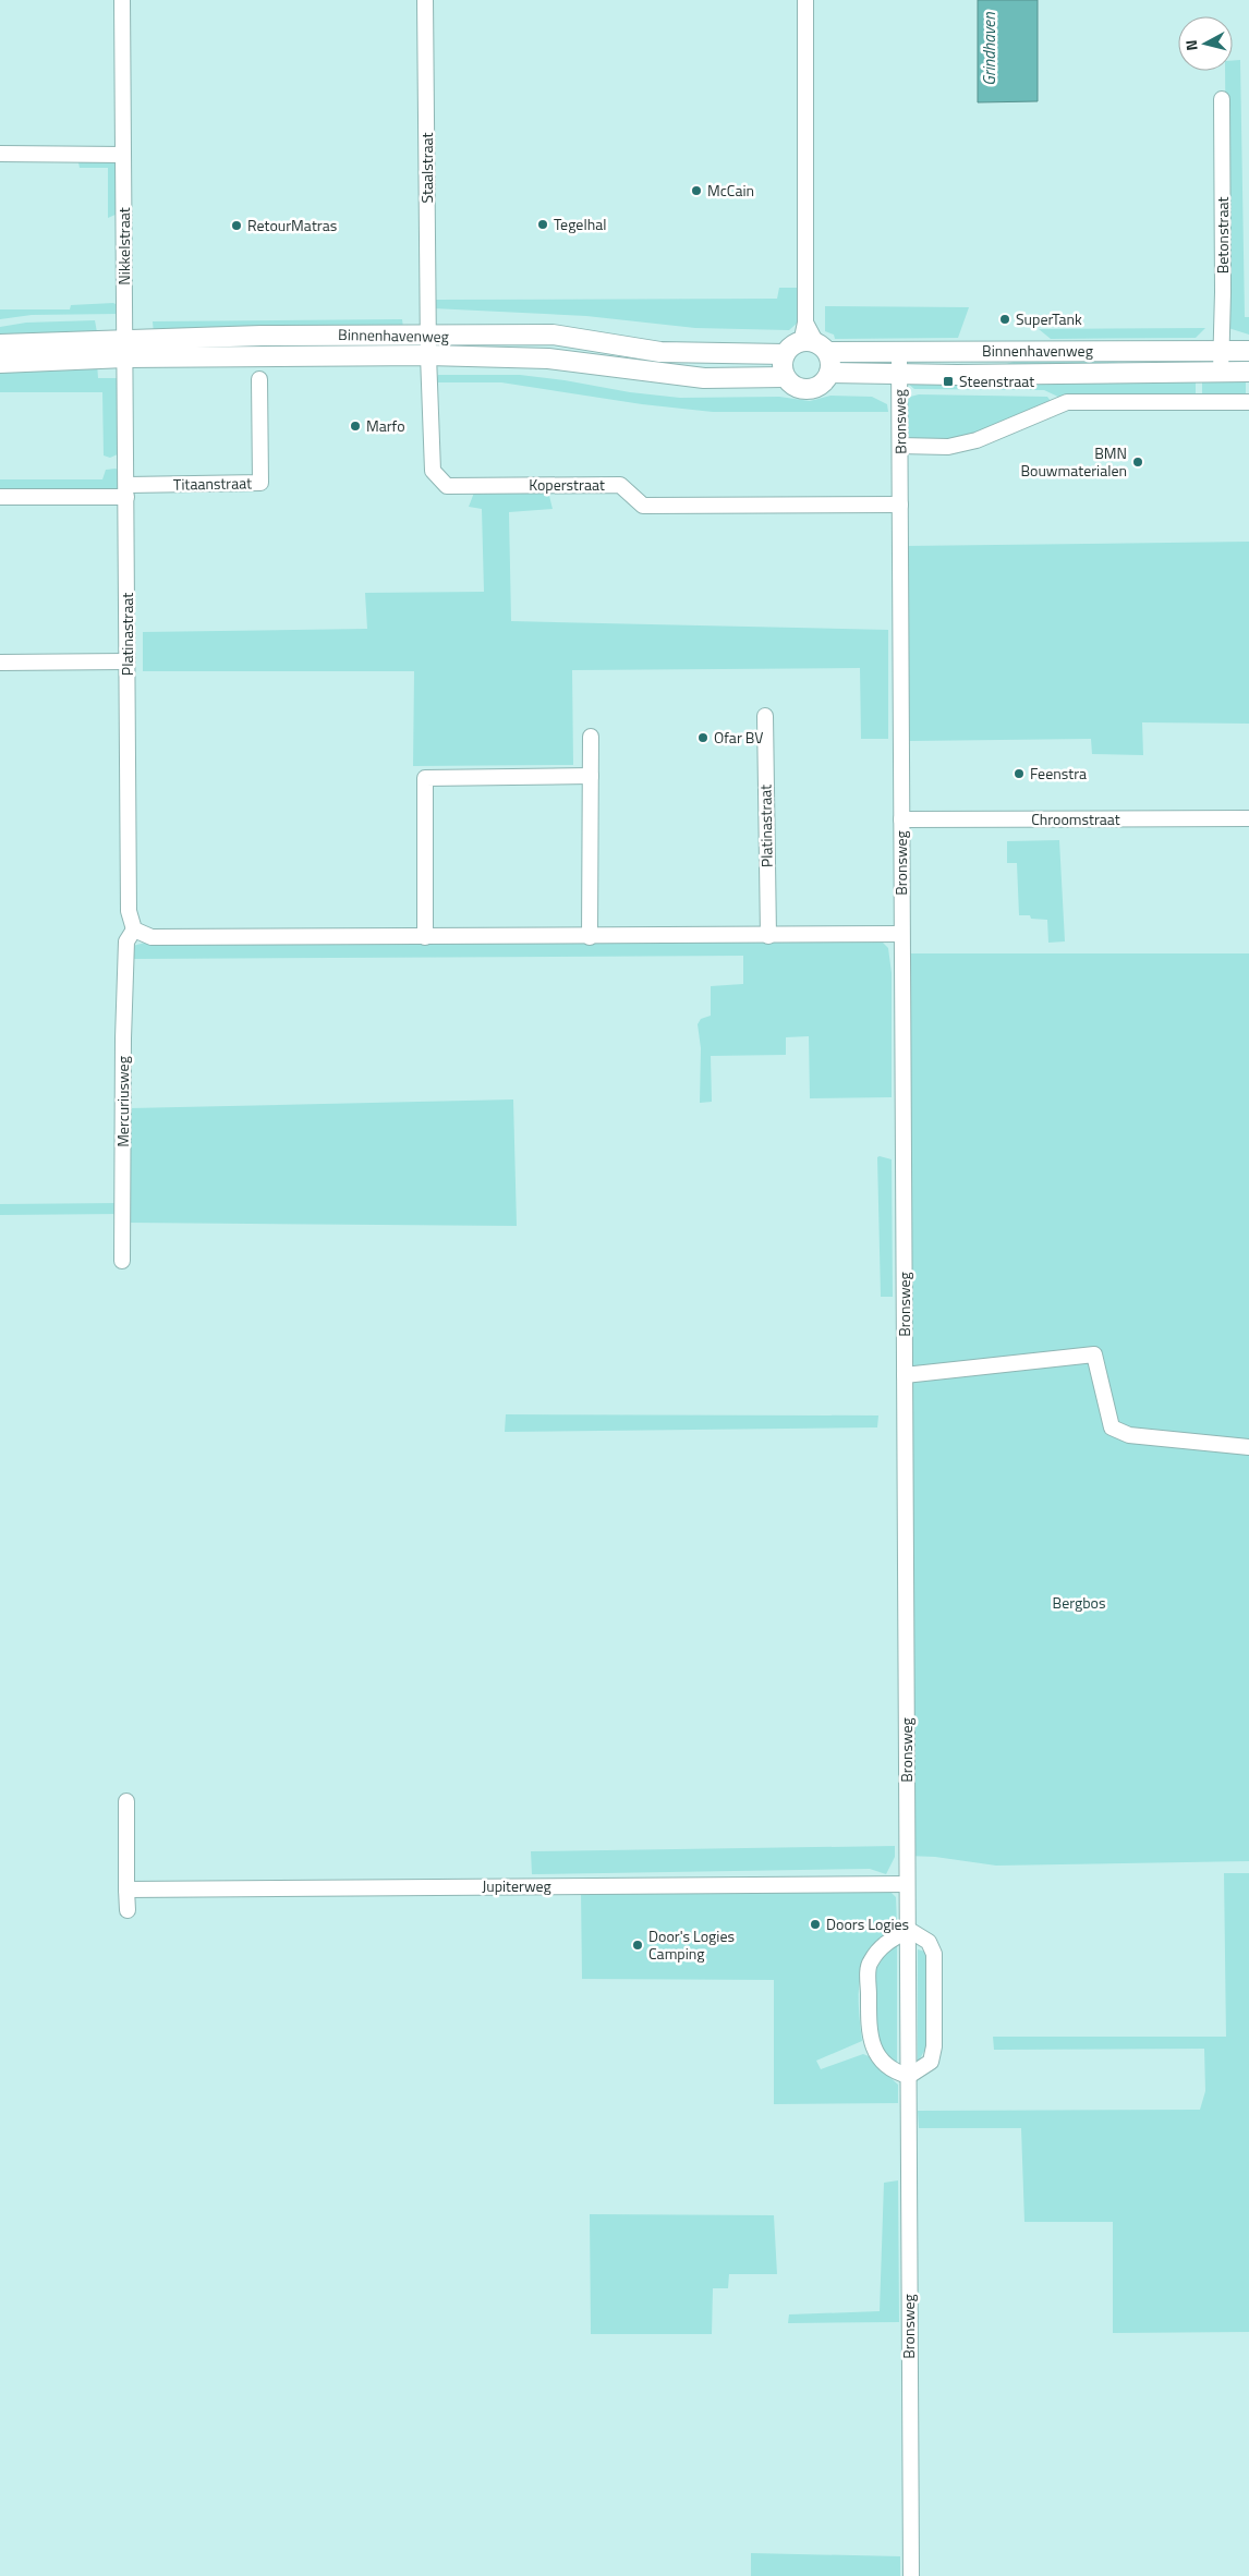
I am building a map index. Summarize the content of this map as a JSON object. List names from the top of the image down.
{
  "streets": {
    "main road": ["Binnenhavenweg"],
    "street": [
      "Staalstraat",
      "Betonstraat",
      "Nikkelstraat",
      "Bronsweg",
      "Titaanstraat",
      "Koperstraat",
      "Platinastraat",
      "Chroomstraat",
      "Mercuriusweg",
      "Jupiterweg"
    ]
  },
  "crossings": [
    ["Staalstraat", "Binnenhavenweg"],
    ["Staalstraat", "Koperstraat"],
    ["Betonstraat", "Binnenhavenweg"],
    ["Nikkelstraat", "Binnenhavenweg"],
    ["Nikkelstraat", "Platinastraat"],
    ["Binnenhavenweg", "Bronsweg"],
    ["Binnenhavenweg", "Koperstraat"],
    ["Binnenhavenweg", "Platinastraat"],
    ["Bronsweg", "Koperstraat"],
    ["Bronsweg", "Chroomstraat"],
    ["Bronsweg", "Jupiterweg"],
    ["Titaanstraat", "Platinastraat"],
    ["Platinastraat", "Mercuriusweg"]
  ],
  "water": ["Grindhaven"],
  "parks": ["Bergbos"],
  "places": {
    "other": [
      "McCain",
      "Tegelhal",
      "RetourMatras",
      "SuperTank",
      "Marfo",
      "BMN Bouwmaterialen",
      "Ofar BV",
      "Feenstra",
      "Doors Logies",
      "Door's Logies Camping"
    ],
    "transit": ["Steenstraat"]
  },
  "north": "left"
}
